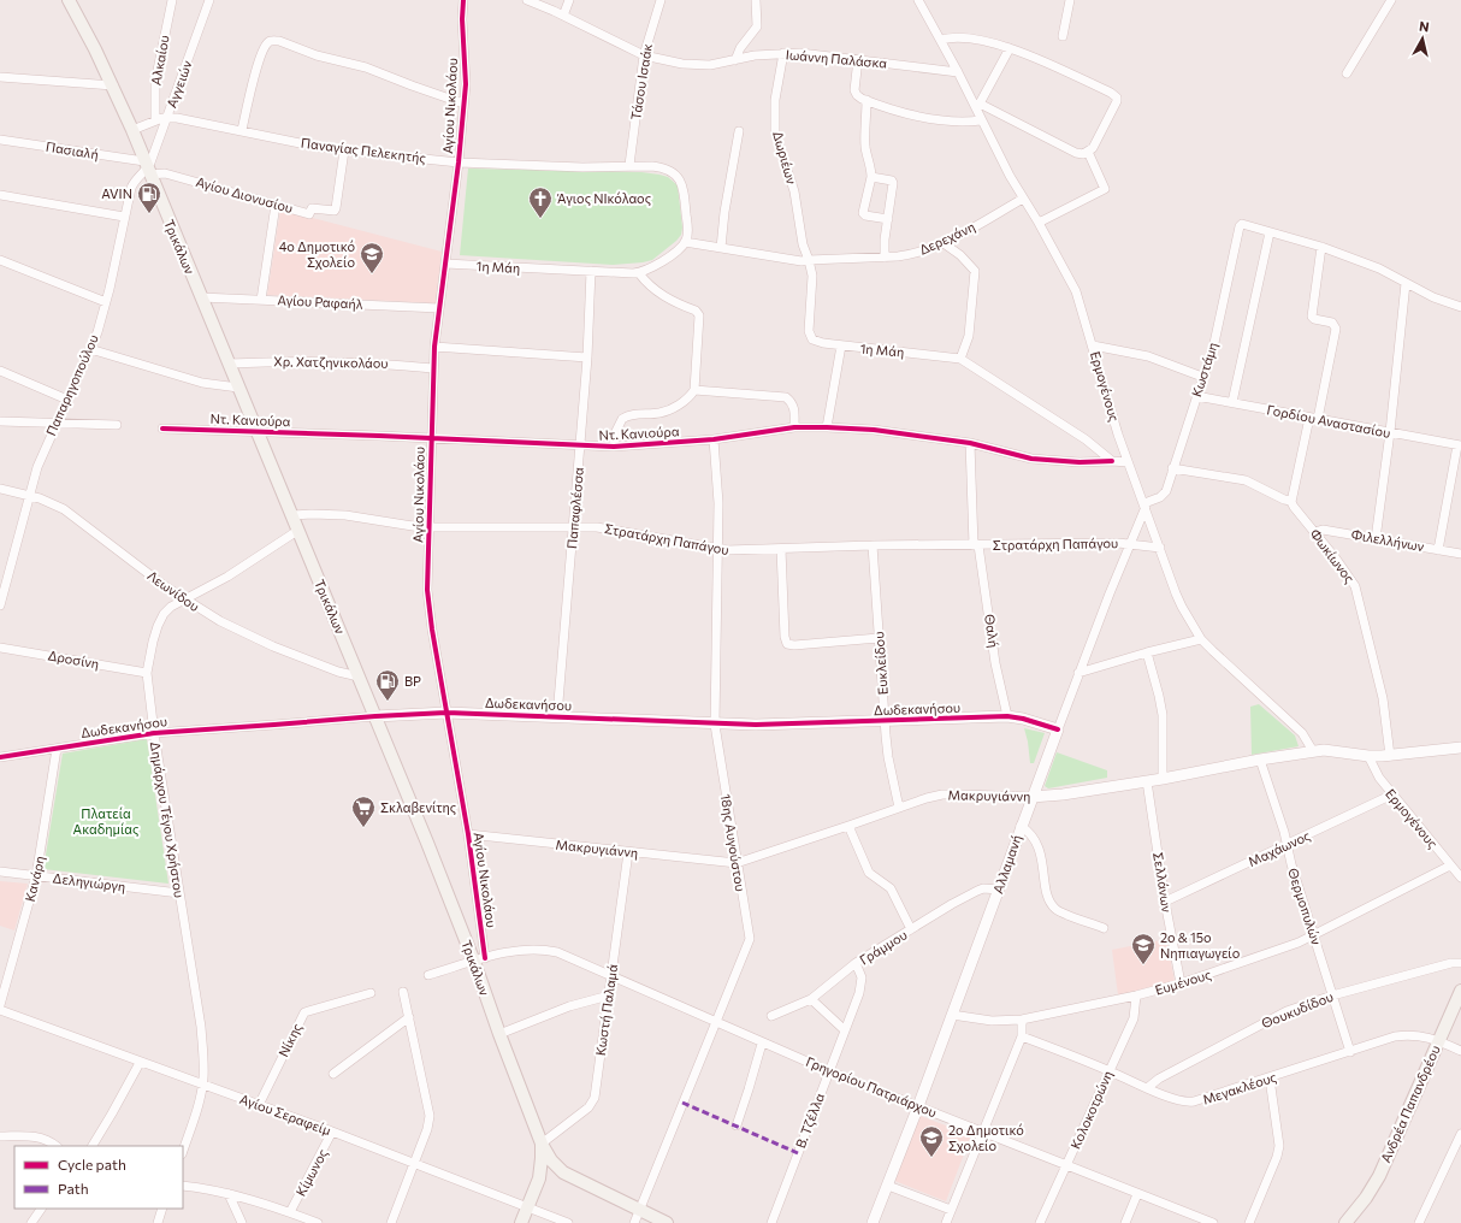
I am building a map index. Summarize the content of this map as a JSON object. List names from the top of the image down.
{
  "streets": {
    "main road": ["Τρικάλων", "Ανδρέα Παπανδρέου"],
    "street": [
      "Ιωάννη Παλάσκα",
      "Αλκαίου",
      "Τάσου Ισαάκ",
      "Αγγειών",
      "Αγίου Νικολάου",
      "Πασιαλή",
      "Παναγίας Πελεκητής",
      "Δωριέων",
      "Αγίου Διονυσίου",
      "Δερεχάνη",
      "1η Μάη",
      "Αγίου Ραφαήλ",
      "Χρ. Χατζηνικολάου",
      "Κωστάμη",
      "Παπαρηγοπούλου",
      "Ερμογένους",
      "Ντ. Κανιούρα",
      "Γορδίου Αναστασίου",
      "Παπαφλέσσα",
      "Στρατάρχη Παπάγου",
      "Φιλελλήνων",
      "Φωκίωνος",
      "Λεωνίδου",
      "Θαλή",
      "Δροσίνη",
      "Ευκλείδου",
      "Δωδεκανήσου",
      "Μακρυγιάννη",
      "Δημάρχου Τέγου Χρήστου",
      "18ης Αυγούστου",
      "Μαχάωνος",
      "Αλλαμανή",
      "Κανάρη",
      "Δεληγιώργη",
      "Σελλάνων",
      "Θερμοπυλών",
      "Γράμμου",
      "Ευμένους",
      "Κωστή Παλαμά",
      "Θουκυδίδου",
      "Νίκης",
      "Γρηγορίου Πατριάρχου",
      "Μεγακλέους",
      "Κολοκοτρώνη",
      "Αγίου Σεραφείμ",
      "Β. Τζέλλα",
      "Κίμωνος"
    ]
  },
  "crossings": [
    ["Ιωάννη Παλάσκα", "Τάσου Ισαάκ"],
    ["Ιωάννη Παλάσκα", "Δωριέων"],
    ["Ιωάννη Παλάσκα", "Ερμογένους"],
    ["Αλκαίου", "Παναγίας Πελεκητής"],
    ["Τάσου Ισαάκ", "Παναγίας Πελεκητής"],
    ["Αγγειών", "Πασιαλή"],
    ["Αγγειών", "Παναγίας Πελεκητής"],
    ["Αγγειών", "Αγίου Διονυσίου"],
    ["Αγγειών", "Τρικάλων"],
    ["Αγγειών", "Παπαρηγοπούλου"],
    ["Αγίου Νικολάου", "Παναγίας Πελεκητής"],
    ["Αγίου Νικολάου", "Τρικάλων"],
    ["Αγίου Νικολάου", "1η Μάη"],
    ["Αγίου Νικολάου", "Αγίου Ραφαήλ"],
    ["Αγίου Νικολάου", "Χρ. Χατζηνικολάου"],
    ["Αγίου Νικολάου", "Ντ. Κανιούρα"],
    ["Αγίου Νικολάου", "Στρατάρχη Παπάγου"],
    ["Αγίου Νικολάου", "Δωδεκανήσου"],
    ["Αγίου Νικολάου", "Μακρυγιάννη"],
    ["Πασιαλή", "Αγίου Διονυσίου"],
    ["Πασιαλή", "Τρικάλων"],
    ["Πασιαλή", "Παπαρηγοπούλου"],
    ["Παναγίας Πελεκητής", "Αγίου Διονυσίου"],
    ["Παναγίας Πελεκητής", "Τρικάλων"],
    ["Δωριέων", "Δερεχάνη"],
    ["Δωριέων", "1η Μάη"],
    ["Αγίου Διονυσίου", "Τρικάλων"],
    ["Αγίου Διονυσίου", "Παπαρηγοπούλου"],
    ["Δερεχάνη", "1η Μάη"],
    ["Δερεχάνη", "Ερμογένους"],
    ["Τρικάλων", "Αγίου Ραφαήλ"],
    ["Τρικάλων", "Χρ. Χατζηνικολάου"],
    ["Τρικάλων", "Παπαρηγοπούλου"],
    ["Τρικάλων", "Ντ. Κανιούρα"],
    ["Τρικάλων", "Στρατάρχη Παπάγου"],
    ["Τρικάλων", "Λεωνίδου"],
    ["Τρικάλων", "Δωδεκανήσου"],
    ["Τρικάλων", "Δημάρχου Τέγου Χρήστου"],
    ["Τρικάλων", "Κωστή Παλαμά"],
    ["Τρικάλων", "Αγίου Σεραφείμ"],
    ["1η Μάη", "Ντ. Κανιούρα"],
    ["1η Μάη", "Παπαφλέσσα"],
    ["Κωστάμη", "Ερμογένους"],
    ["Κωστάμη", "Γορδίου Αναστασίου"],
    ["Κωστάμη", "Αλλαμανή"],
    ["Παπαρηγοπούλου", "Λεωνίδου"],
    ["Ερμογένους", "Στρατάρχη Παπάγου"],
    ["Ερμογένους", "Μακρυγιάννη"],
    ["Ερμογένους", "Μαχάωνος"],
    ["Ερμογένους", "Αλλαμανή"],
    ["Ερμογένους", "Ευμένους"],
    ["Ντ. Κανιούρα", "Παπαφλέσσα"],
    ["Ντ. Κανιούρα", "Θαλή"],
    ["Ντ. Κανιούρα", "18ης Αυγούστου"],
    ["Παπαφλέσσα", "Στρατάρχη Παπάγου"],
    ["Παπαφλέσσα", "Δωδεκανήσου"],
    ["Στρατάρχη Παπάγου", "Θαλή"],
    ["Στρατάρχη Παπάγου", "Ευκλείδου"],
    ["Στρατάρχη Παπάγου", "18ης Αυγούστου"],
    ["Στρατάρχη Παπάγου", "Αλλαμανή"],
    ["Φιλελλήνων", "Φωκίωνος"],
    ["Φωκίωνος", "Μακρυγιάννη"],
    ["Λεωνίδου", "Δημάρχου Τέγου Χρήστου"],
    ["Θαλή", "Δωδεκανήσου"],
    ["Δροσίνη", "Δημάρχου Τέγου Χρήστου"],
    ["Ευκλείδου", "Δωδεκανήσου"],
    ["Ευκλείδου", "Μακρυγιάννη"],
    ["Δωδεκανήσου", "Δημάρχου Τέγου Χρήστου"],
    ["Δωδεκανήσου", "18ης Αυγούστου"],
    ["Δωδεκανήσου", "Αλλαμανή"],
    ["Δωδεκανήσου", "Κανάρη"],
    ["Μακρυγιάννη", "18ης Αυγούστου"],
    ["Μακρυγιάννη", "Αλλαμανή"],
    ["Μακρυγιάννη", "Σελλάνων"],
    ["Μακρυγιάννη", "Θερμοπυλών"],
    ["Μακρυγιάννη", "Κωστή Παλαμά"],
    ["Δημάρχου Τέγου Χρήστου", "Δεληγιώργη"],
    ["Δημάρχου Τέγου Χρήστου", "Αγίου Σεραφείμ"],
    ["18ης Αυγούστου", "Γρηγορίου Πατριάρχου"],
    ["Μαχάωνος", "Σελλάνων"],
    ["Μαχάωνος", "Θερμοπυλών"],
    ["Αλλαμανή", "Γράμμου"],
    ["Αλλαμανή", "Ευμένους"],
    ["Αλλαμανή", "Γρηγορίου Πατριάρχου"],
    ["Κανάρη", "Δεληγιώργη"],
    ["Σελλάνων", "Ευμένους"],
    ["Θερμοπυλών", "Ευμένους"],
    ["Θερμοπυλών", "Θουκυδίδου"],
    ["Θερμοπυλών", "Μεγακλέους"],
    ["Γράμμου", "Β. Τζέλλα"],
    ["Ευμένους", "Κολοκοτρώνη"],
    ["Κωστή Παλαμά", "Γρηγορίου Πατριάρχου"],
    ["Θουκυδίδου", "Μεγακλέους"],
    ["Νίκης", "Αγίου Σεραφείμ"],
    ["Γρηγορίου Πατριάρχου", "Κολοκοτρώνη"],
    ["Γρηγορίου Πατριάρχου", "Β. Τζέλλα"],
    ["Μεγακλέους", "Ανδρέα Παπανδρέου"],
    ["Μεγακλέους", "Κολοκοτρώνη"],
    ["Αγίου Σεραφείμ", "Κίμωνος"]
  ],
  "parks": ["Πλατεία Ακαδημίας"],
  "places": {
    "fuel station": ["AVIN", "BP"],
    "church": ["Άγιος ΝΙκόλαος"],
    "school or university": ["4ο Δημοτικό Σχολείο", "2ο & 15ο Νηπιαγωγείο", "2ο Δημοτικό Σχολείο"],
    "supermarket": ["Σκλαβενίτης"]
  },
  "legend": ["Cycle path", "Path"],
  "north": "top"
}
